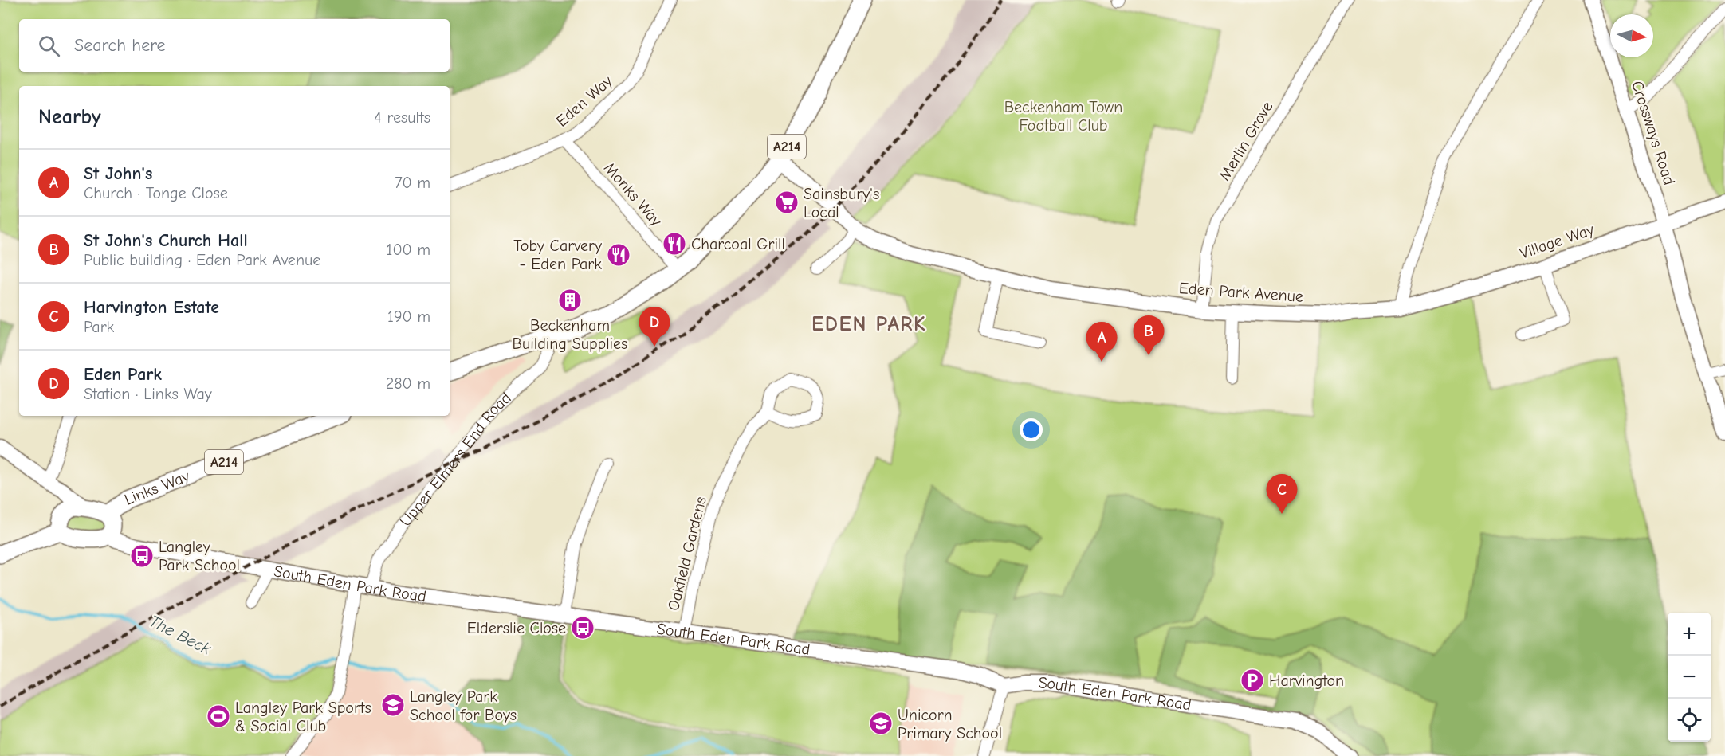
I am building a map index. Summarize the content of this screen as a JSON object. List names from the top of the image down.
{
  "streets": {
    "main road": ["A214", "Links Way"],
    "street": [
      "Eden Way",
      "Crossways Road",
      "Merlin Grove",
      "Monks Way",
      "Village Way",
      "Eden Park Avenue",
      "Upper Elmers End Road",
      "Oakfield Gardens",
      "South Eden Park Road"
    ]
  },
  "crossings": [
    ["Eden Way", "Monks Way"],
    ["Crossways Road", "Village Way"],
    ["Merlin Grove", "Eden Park Avenue"],
    ["A214", "Monks Way"],
    ["A214", "Eden Park Avenue"],
    ["A214", "Upper Elmers End Road"],
    ["Village Way", "Eden Park Avenue"],
    ["Upper Elmers End Road", "South Eden Park Road"],
    ["Links Way", "South Eden Park Road"],
    ["Oakfield Gardens", "South Eden Park Road"]
  ],
  "districts": ["EDEN PARK"],
  "water": ["The Beck"],
  "parks": ["Beckenham Town Football Club"],
  "places": {
    "supermarket": ["Sainsbury's Local"],
    "restaurant": ["Charcoal Grill", "Toby Carvery - Eden Park"],
    "building": ["Beckenham Building Supplies"],
    "bus stop": ["Langley Park School", "Elderslie Close"],
    "parking": ["Harvington"],
    "school or university": ["Langley Park School for Boys", "Unicorn Primary School"],
    "sports": ["Langley Park Sports & Social Club"]
  },
  "north": "right",
  "page": {
    "search": "Search here",
    "heading": ["Nearby", "4 results"],
    "list": [
      {
        "mark": "A",
        "name": "St John's",
        "note": "Church · Tonge Close",
        "value": "70 m"
      },
      {
        "mark": "B",
        "name": "St John's Church Hall",
        "note": "Public building · Eden Park Avenue",
        "value": "100 m"
      },
      {
        "mark": "C",
        "name": "Harvington Estate",
        "note": "Park",
        "value": "190 m"
      },
      {
        "mark": "D",
        "name": "Eden Park",
        "note": "Station · Links Way",
        "value": "280 m"
      }
    ],
    "pins": [
      "D",
      "B",
      "A",
      "C"
    ],
    "map_buttons": ["+", "−"]
  }
}
